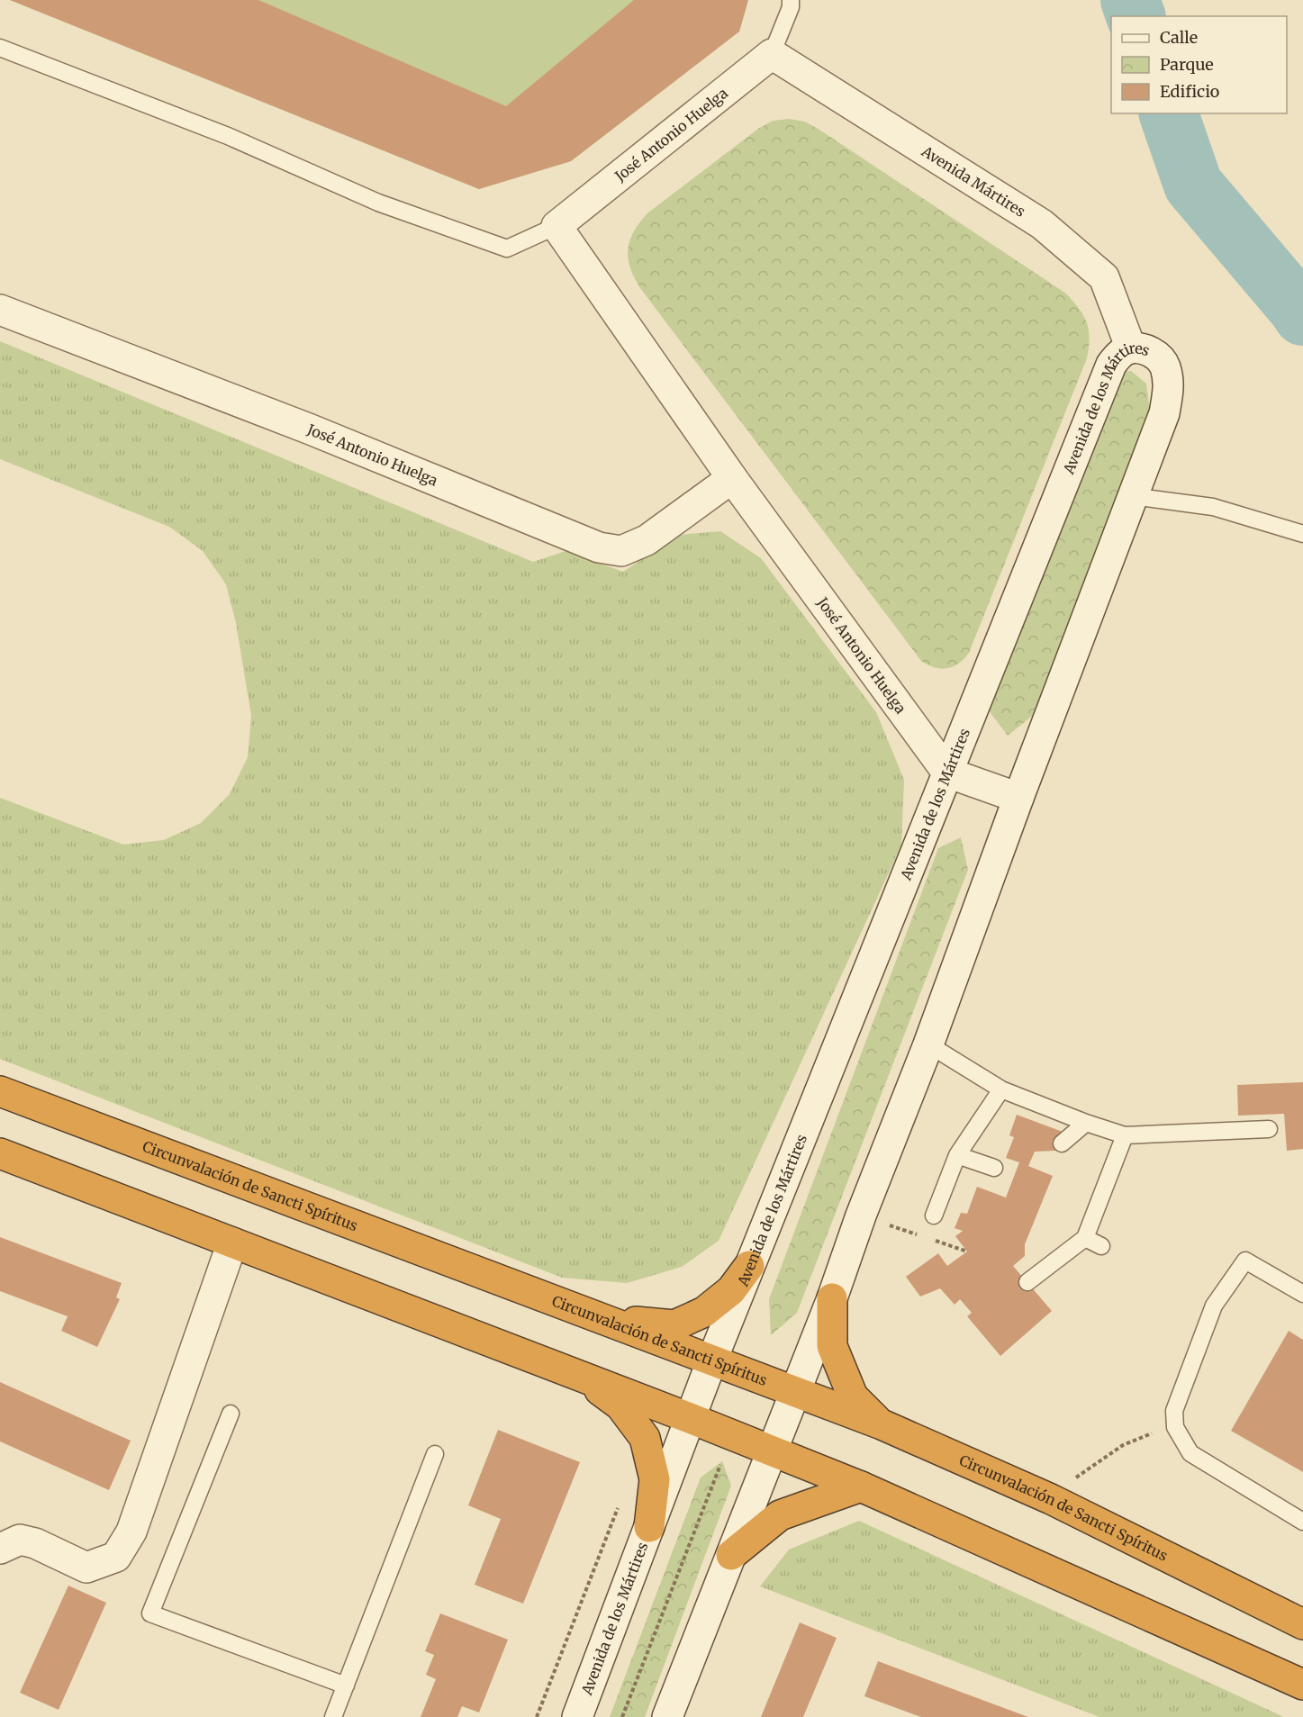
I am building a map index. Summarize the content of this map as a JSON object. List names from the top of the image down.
{
  "streets": {
    "highway": ["Circunvalación de Sancti Spíritus"],
    "street": ["José Antonio Huelga", "Avenida Mártires", "Avenida de los Mártires"]
  },
  "crossings": [
    ["José Antonio Huelga", "Avenida Mártires"],
    ["José Antonio Huelga", "Avenida de los Mártires"],
    ["Avenida Mártires", "Avenida de los Mártires"],
    ["Avenida de los Mártires", "Circunvalación de Sancti Spíritus"]
  ],
  "legend": ["Calle", "Parque", "Edificio"]
}
